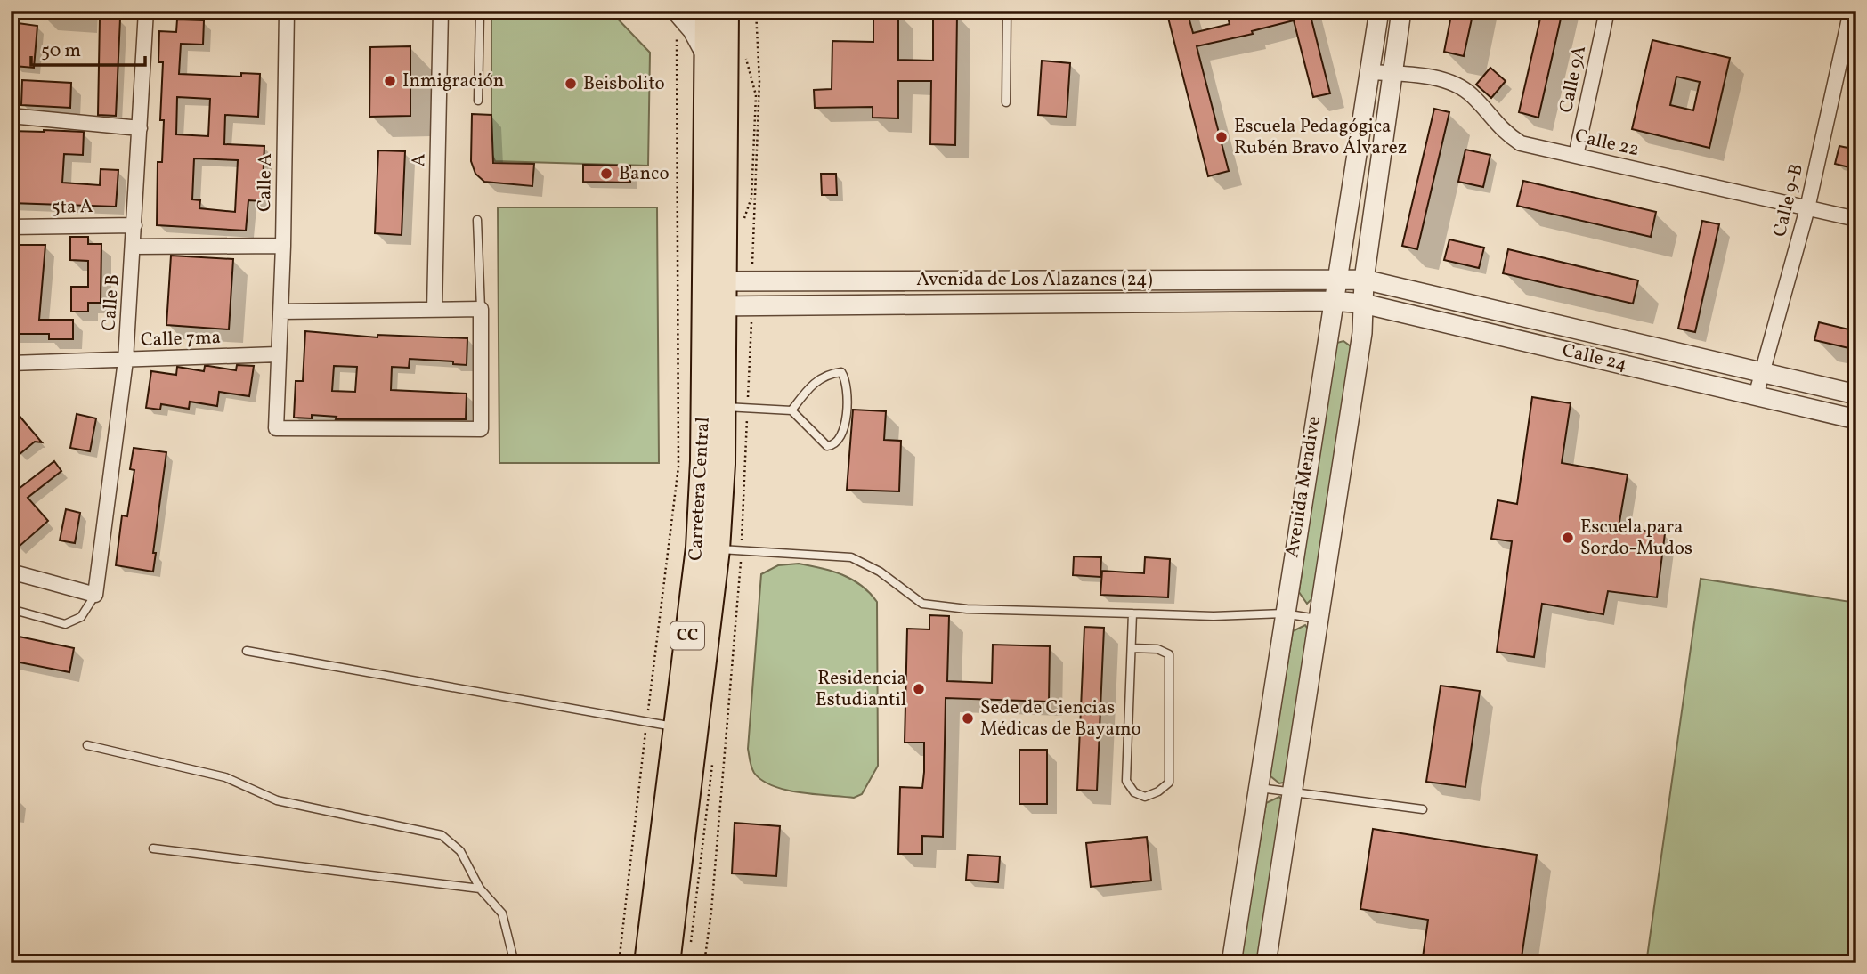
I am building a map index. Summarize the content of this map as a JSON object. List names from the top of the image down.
{
  "streets": {
    "highway": ["Carretera Central", "CC"],
    "street": [
      "Calle 9A",
      "Calle 22",
      "A",
      "Calle A",
      "Calle 9-B",
      "5ta A",
      "Avenida de Los Alazanes (24)",
      "Calle B",
      "Calle 7ma",
      "Calle 24",
      "Avenida Mendive"
    ]
  },
  "crossings": [
    ["Calle 9A", "Calle 22"],
    ["Calle 22", "Calle 9-B"],
    ["Calle 22", "Avenida Mendive"],
    ["Calle A", "Calle 7ma"],
    ["Calle 9-B", "Calle 24"],
    ["5ta A", "Calle B"],
    ["Avenida de Los Alazanes (24)", "Calle 24"],
    ["Avenida de Los Alazanes (24)", "Avenida Mendive"],
    ["Avenida de Los Alazanes (24)", "Carretera Central"],
    ["Calle B", "Calle 7ma"],
    ["Calle 24", "Avenida Mendive"]
  ],
  "places": [
    "Inmigración",
    "Beisbolito",
    "Escuela Pedagógica Rubén Bravo Álvarez",
    "Banco",
    "Escuela para Sordo-Mudos",
    "Residencia Estudiantil",
    "Sede de Ciencias Médicas de Bayamo"
  ],
  "scale_bar": "50 m"
}
